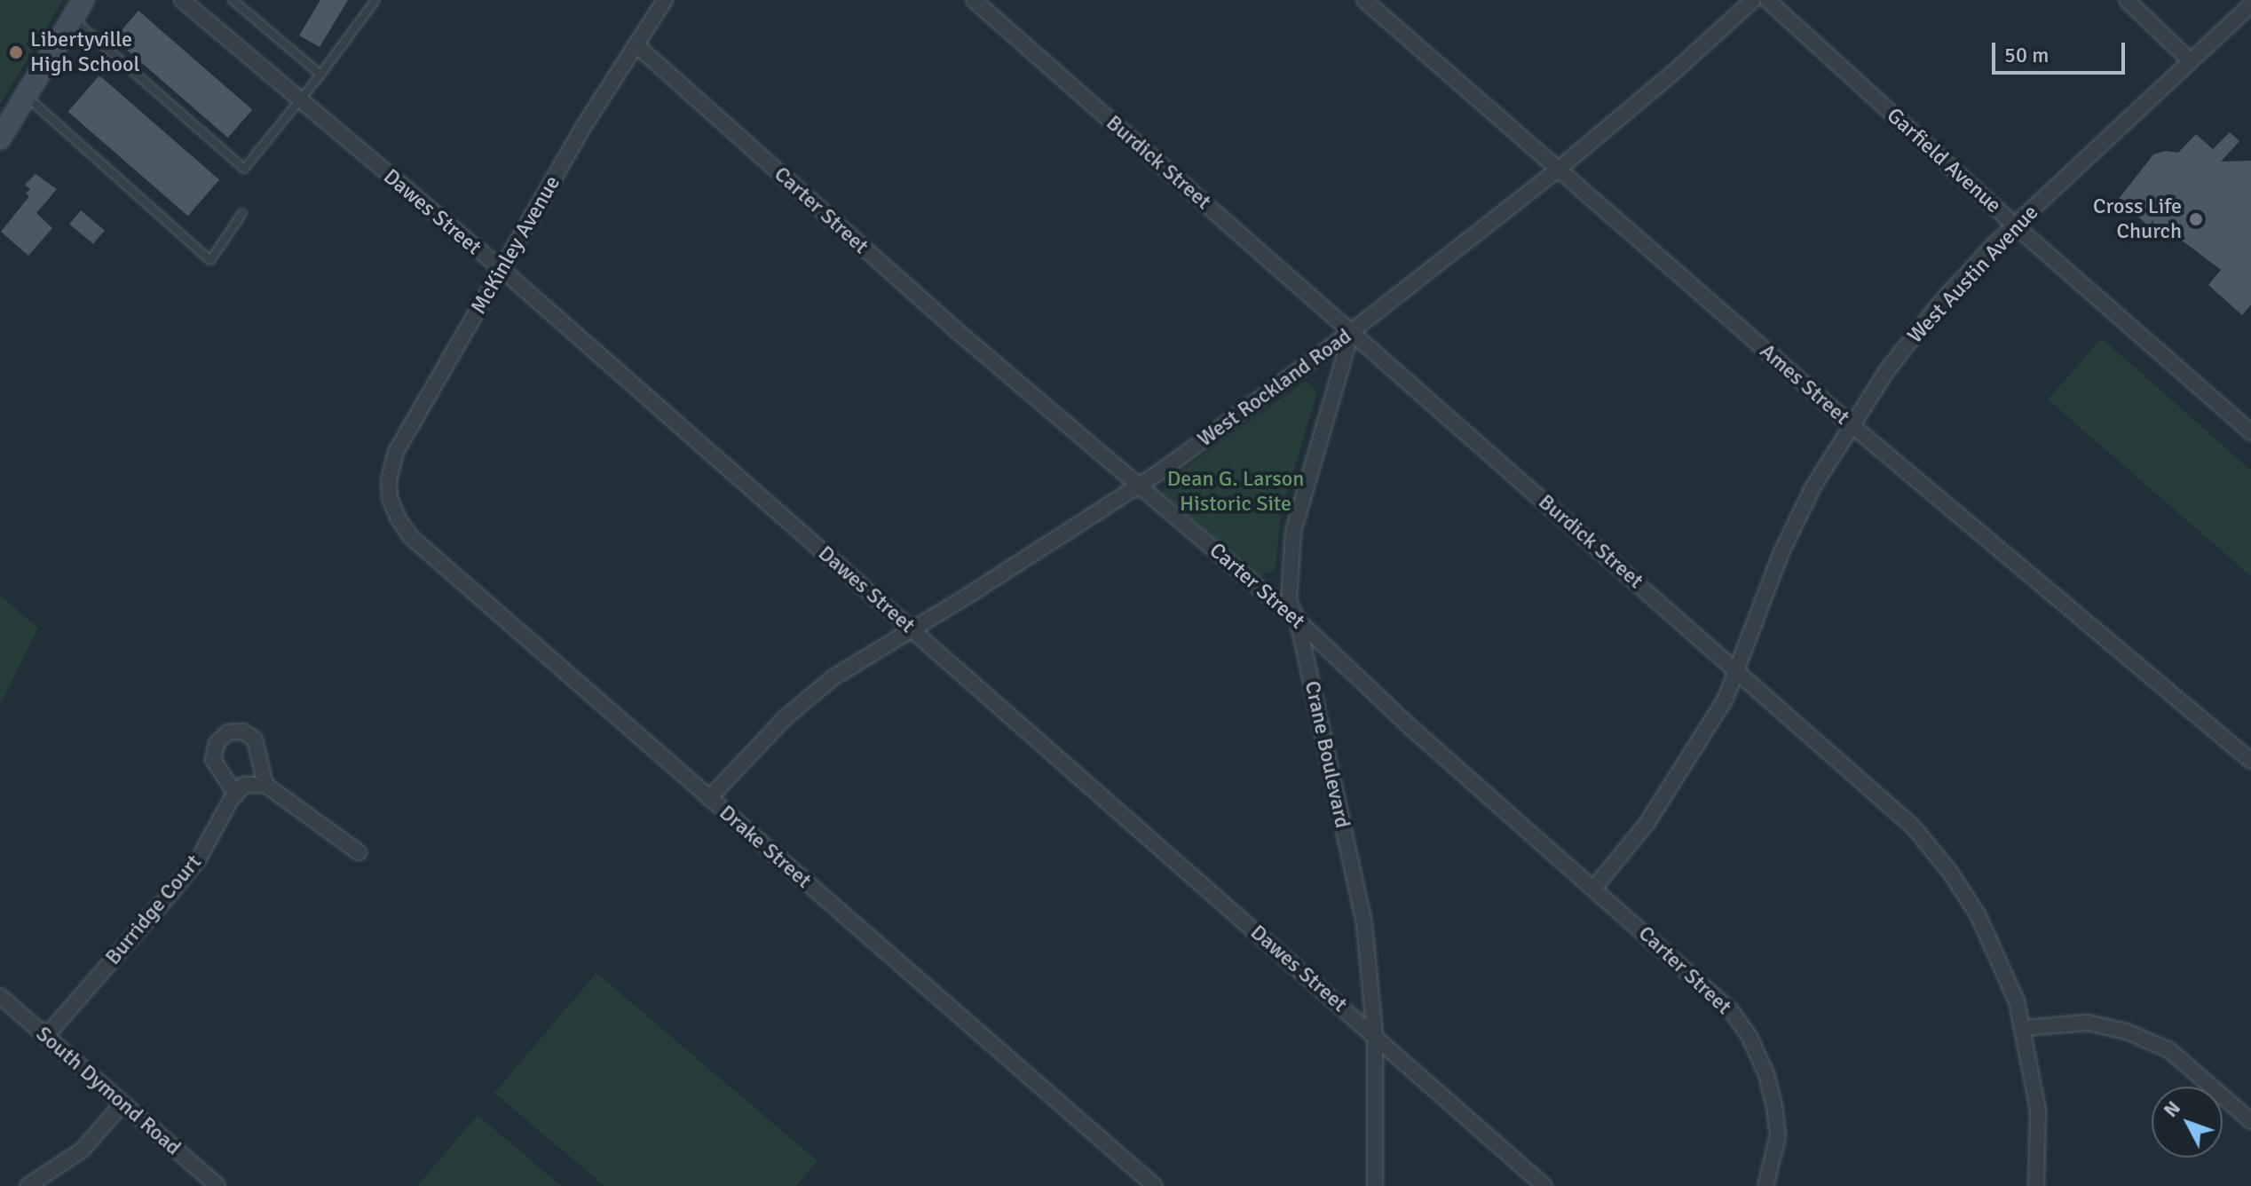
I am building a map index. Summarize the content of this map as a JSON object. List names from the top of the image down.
{
  "streets": {
    "street": [
      "Garfield Avenue",
      "Burdick Street",
      "Carter Street",
      "Dawes Street",
      "McKinley Avenue",
      "West Austin Avenue",
      "Ames Street",
      "West Rockland Road",
      "Crane Boulevard",
      "Drake Street",
      "Burridge Court",
      "South Dymond Road"
    ]
  },
  "crossings": [
    ["Garfield Avenue", "West Austin Avenue"],
    ["Burdick Street", "West Austin Avenue"],
    ["Burdick Street", "West Rockland Road"],
    ["Burdick Street", "Crane Boulevard"],
    ["Carter Street", "McKinley Avenue"],
    ["Carter Street", "West Austin Avenue"],
    ["Carter Street", "West Rockland Road"],
    ["Carter Street", "Crane Boulevard"],
    ["Dawes Street", "McKinley Avenue"],
    ["Dawes Street", "West Rockland Road"],
    ["Dawes Street", "Crane Boulevard"],
    ["McKinley Avenue", "Drake Street"],
    ["West Austin Avenue", "Ames Street"],
    ["Ames Street", "West Rockland Road"],
    ["West Rockland Road", "Crane Boulevard"],
    ["West Rockland Road", "Drake Street"],
    ["Burridge Court", "South Dymond Road"]
  ],
  "parks": ["Dean G. Larson Historic Site"],
  "places": ["Libertyville High School", "Cross Life Church"],
  "scale_bar": "50 m",
  "north": "top left"
}
